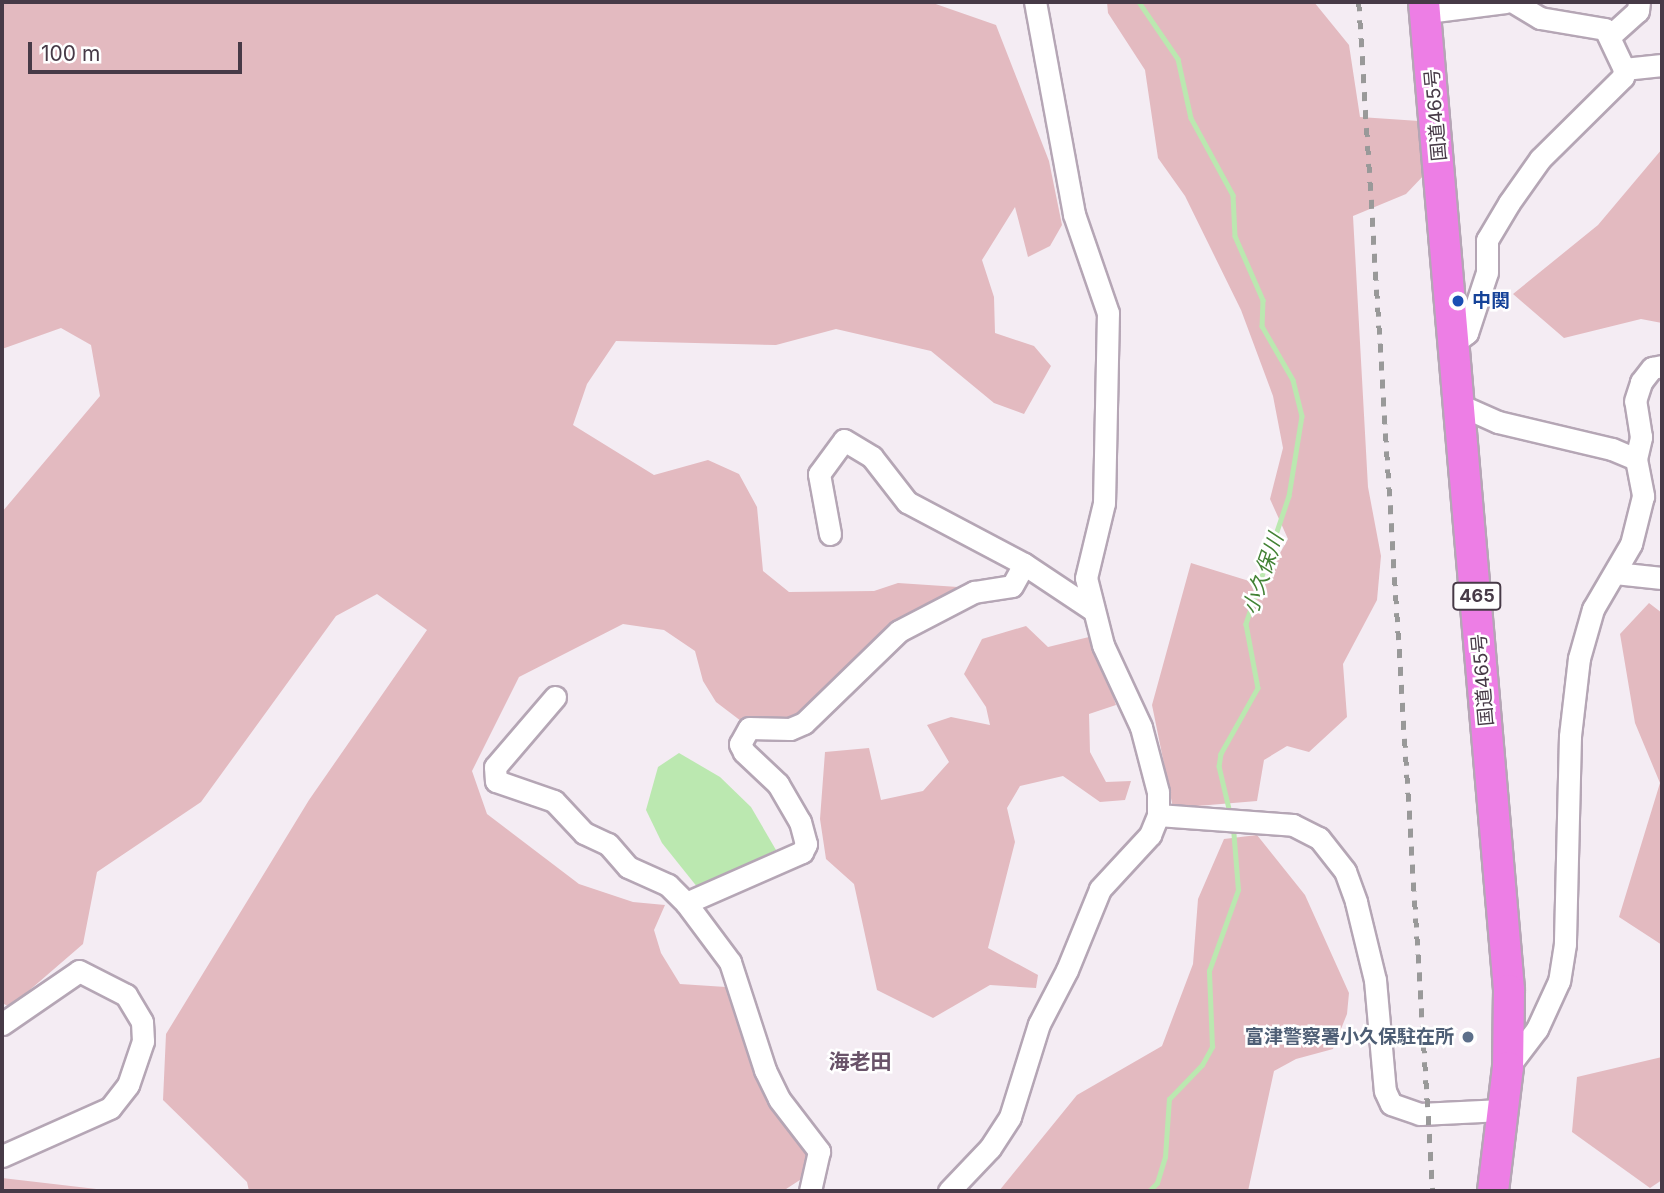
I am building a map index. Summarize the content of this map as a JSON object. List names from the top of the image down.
{
  "streets": {
    "highway": ["国道465号", "465"]
  },
  "districts": ["海老田"],
  "water": ["小久保川"],
  "places": ["中関", "富津警察署小久保駐在所"],
  "scale_bar": "100 m"
}
